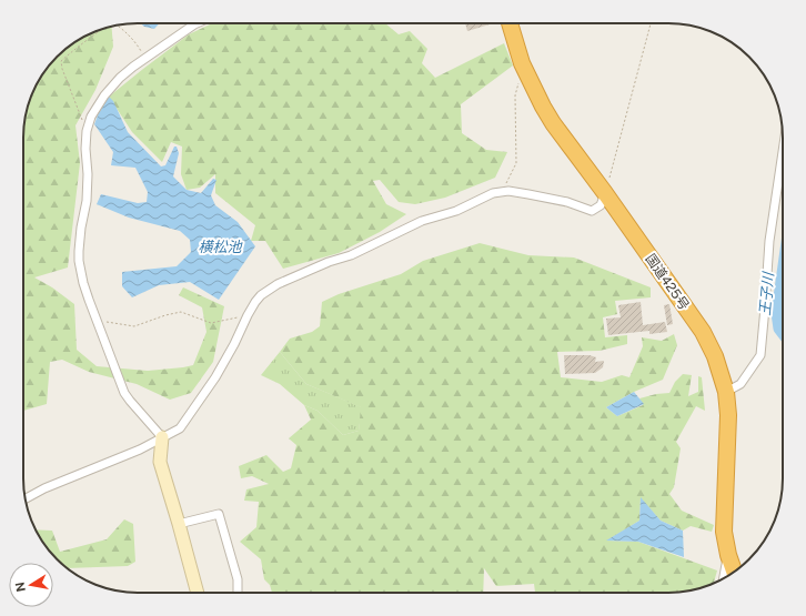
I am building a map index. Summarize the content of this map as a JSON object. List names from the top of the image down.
{
  "streets": {
    "highway": ["国道425号"]
  },
  "water": ["横松池", "王子川"],
  "north": "left"
}
